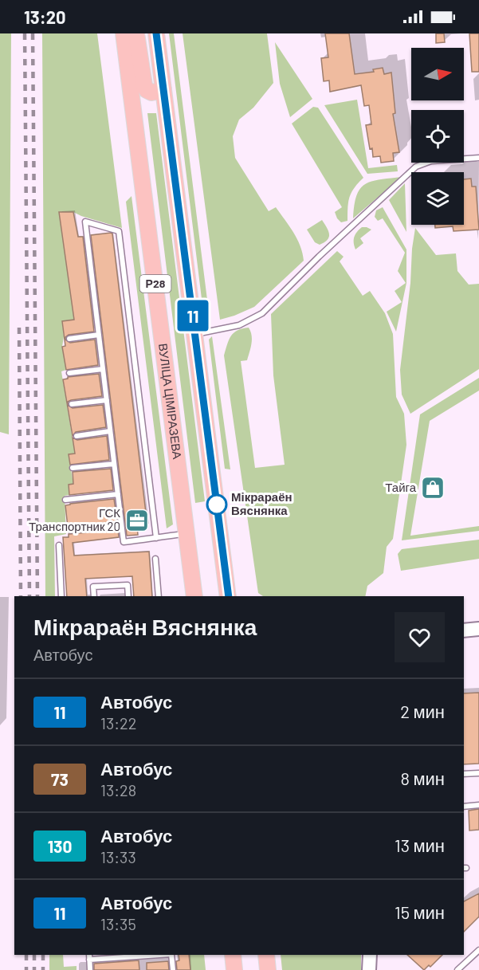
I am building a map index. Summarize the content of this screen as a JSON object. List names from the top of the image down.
{
  "streets": {
    "main road": ["Р28", "ВУЛІЦА ЦІМІРАЗЕВА"]
  },
  "places": {
    "shop": ["Тайга"],
    "other": ["Мікрараён Вяснянка"],
    "office": ["ГСК Транспортник 20"]
  },
  "lines": ["bus line 11"],
  "north": "right",
  "page": {
    "status": "13:20",
    "on_map": "11",
    "heading": ["Мікрараён Вяснянка", "Автобус"],
    "list": [
      {
        "mark": "11",
        "name": "Автобус",
        "note": "13:22",
        "value": "2 мин"
      },
      {
        "mark": "73",
        "name": "Автобус",
        "note": "13:28",
        "value": "8 мин"
      },
      {
        "mark": "130",
        "name": "Автобус",
        "note": "13:33",
        "value": "13 мин"
      },
      {
        "mark": "11",
        "name": "Автобус",
        "note": "13:35",
        "value": "15 мин"
      }
    ]
  }
}
